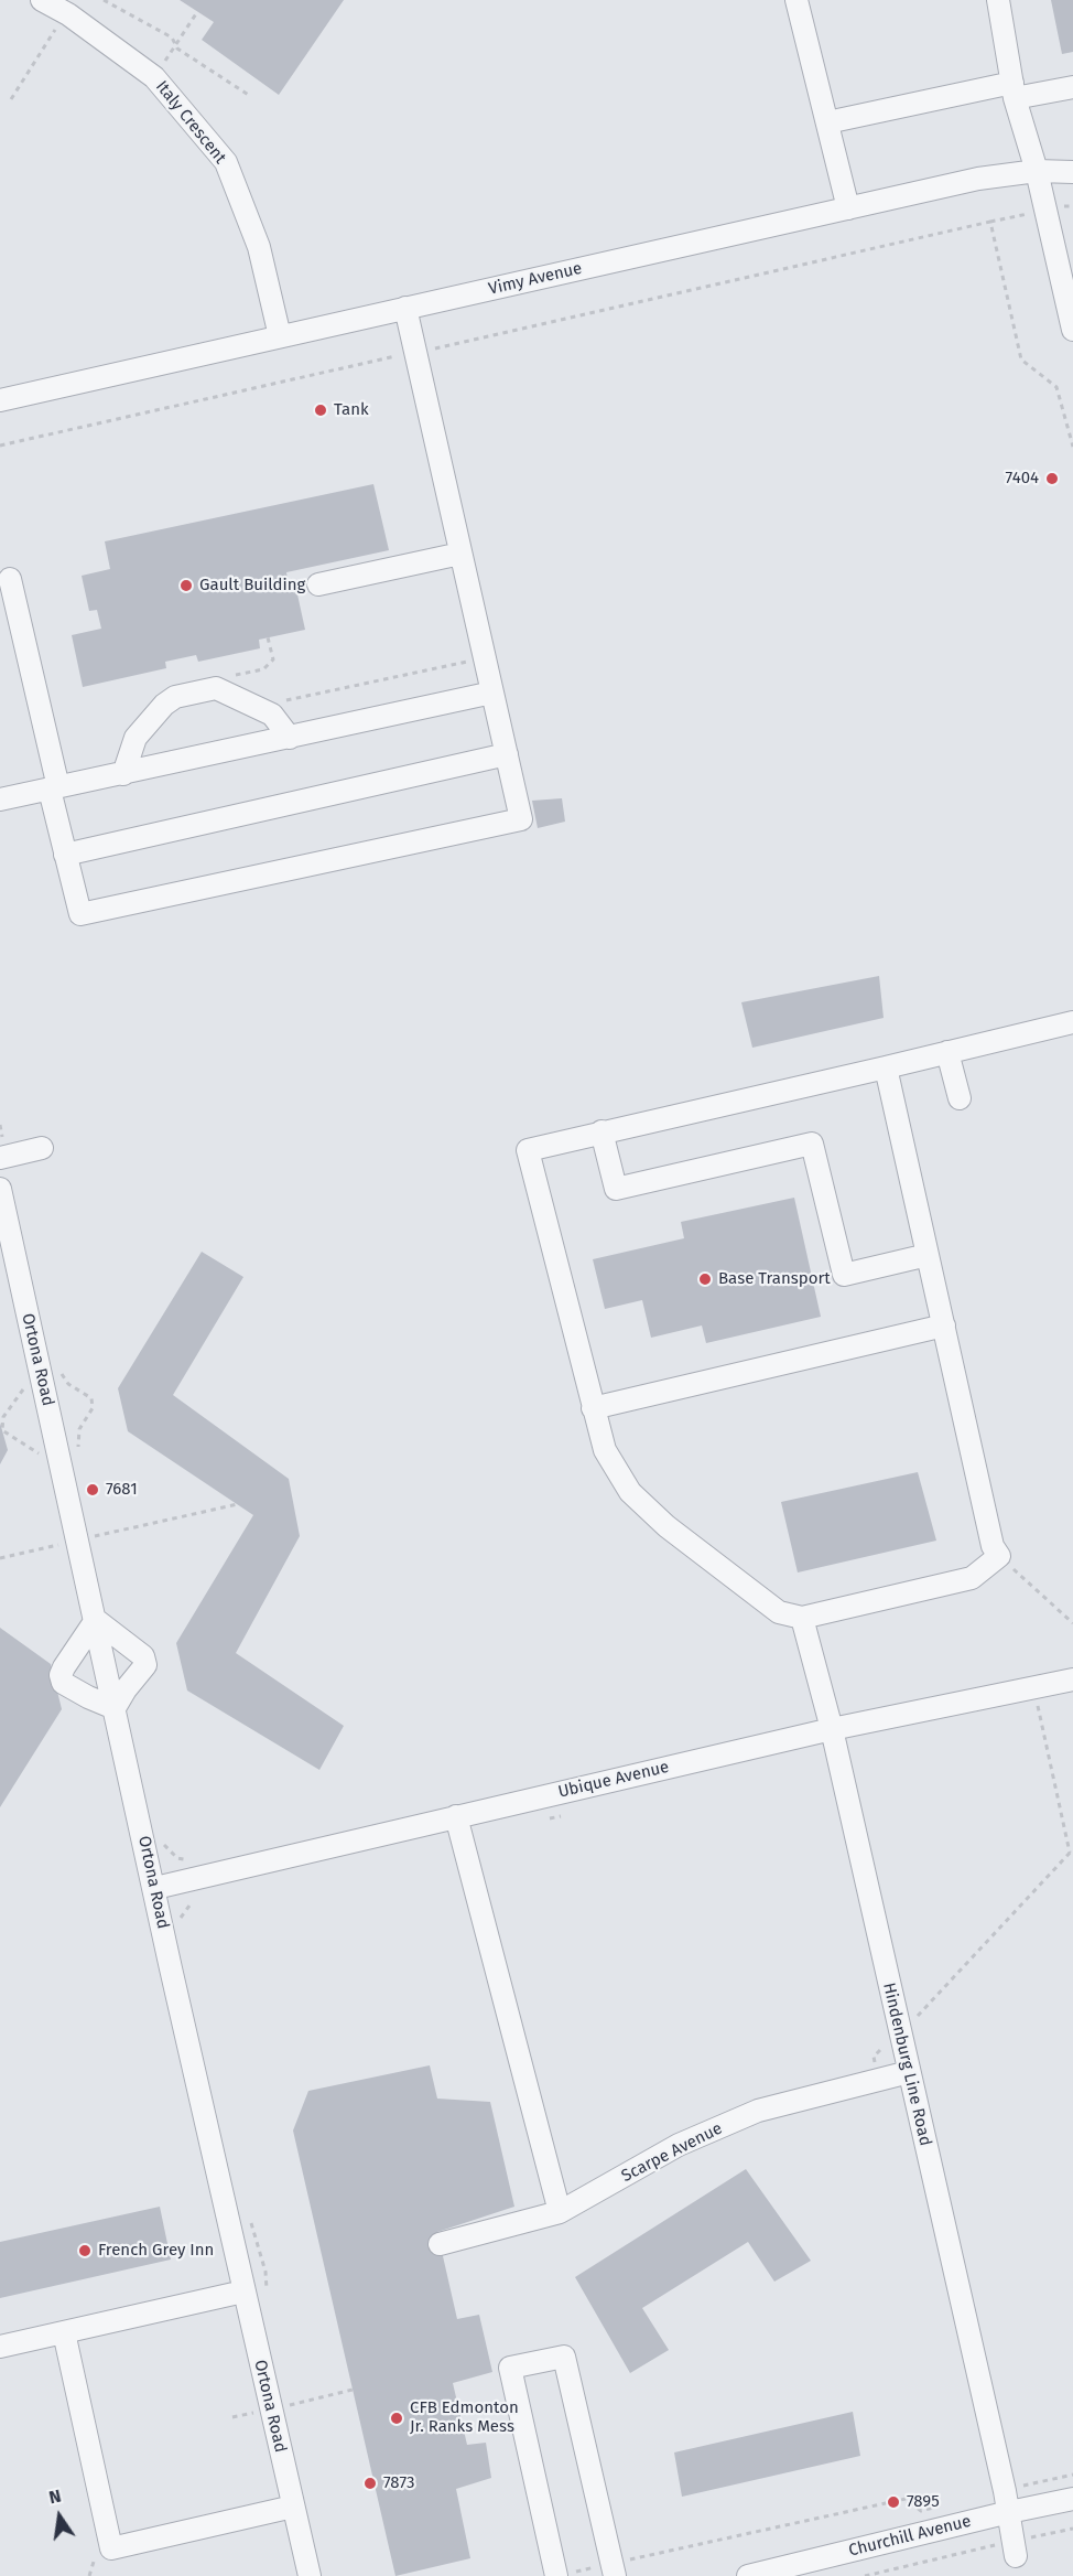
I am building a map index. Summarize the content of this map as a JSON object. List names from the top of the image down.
{
  "streets": {
    "street": [
      "Italy Crescent",
      "Vimy Avenue",
      "Ortona Road",
      "Ubique Avenue",
      "Hindenburg Line Road",
      "Scarpe Avenue",
      "Churchill Avenue"
    ]
  },
  "crossings": [
    ["Italy Crescent", "Vimy Avenue"],
    ["Ortona Road", "Ubique Avenue"],
    ["Ubique Avenue", "Hindenburg Line Road"],
    ["Hindenburg Line Road", "Scarpe Avenue"],
    ["Hindenburg Line Road", "Churchill Avenue"]
  ],
  "places": [
    "Tank",
    "7404",
    "Gault Building",
    "Base Transport",
    "7681",
    "French Grey Inn",
    "CFB Edmonton Jr. Ranks Mess",
    "7873",
    "7895"
  ],
  "north": "top"
}
